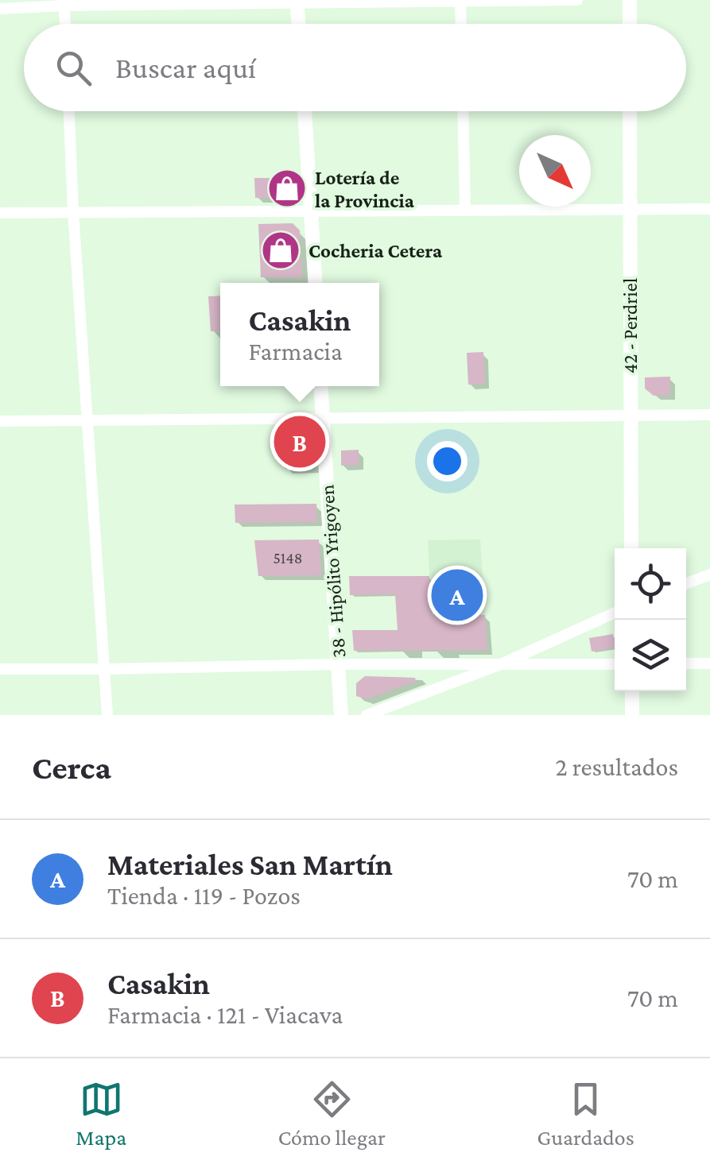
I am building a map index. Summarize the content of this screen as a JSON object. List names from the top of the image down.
{
  "streets": {
    "street": ["42 - Perdriel", "38 - Hipólito Yrigoyen"]
  },
  "places": {
    "shop": ["Lotería de la Provincia", "Cocheria Cetera"]
  },
  "house_numbers": ["5148"],
  "north": "bottom right",
  "page": {
    "search": "Buscar aquí",
    "popup": ["Casakin", "Farmacia"],
    "pins": ["B", "A"],
    "heading": ["Cerca", "2 resultados"],
    "list": [
      {
        "mark": "A",
        "name": "Materiales San Martín",
        "note": "Tienda · 119 - Pozos",
        "value": "70 m"
      },
      {
        "mark": "B",
        "name": "Casakin",
        "note": "Farmacia · 121 - Viacava",
        "value": "70 m"
      }
    ],
    "nav": ["Mapa", "Cómo llegar", "Guardados"]
  }
}
